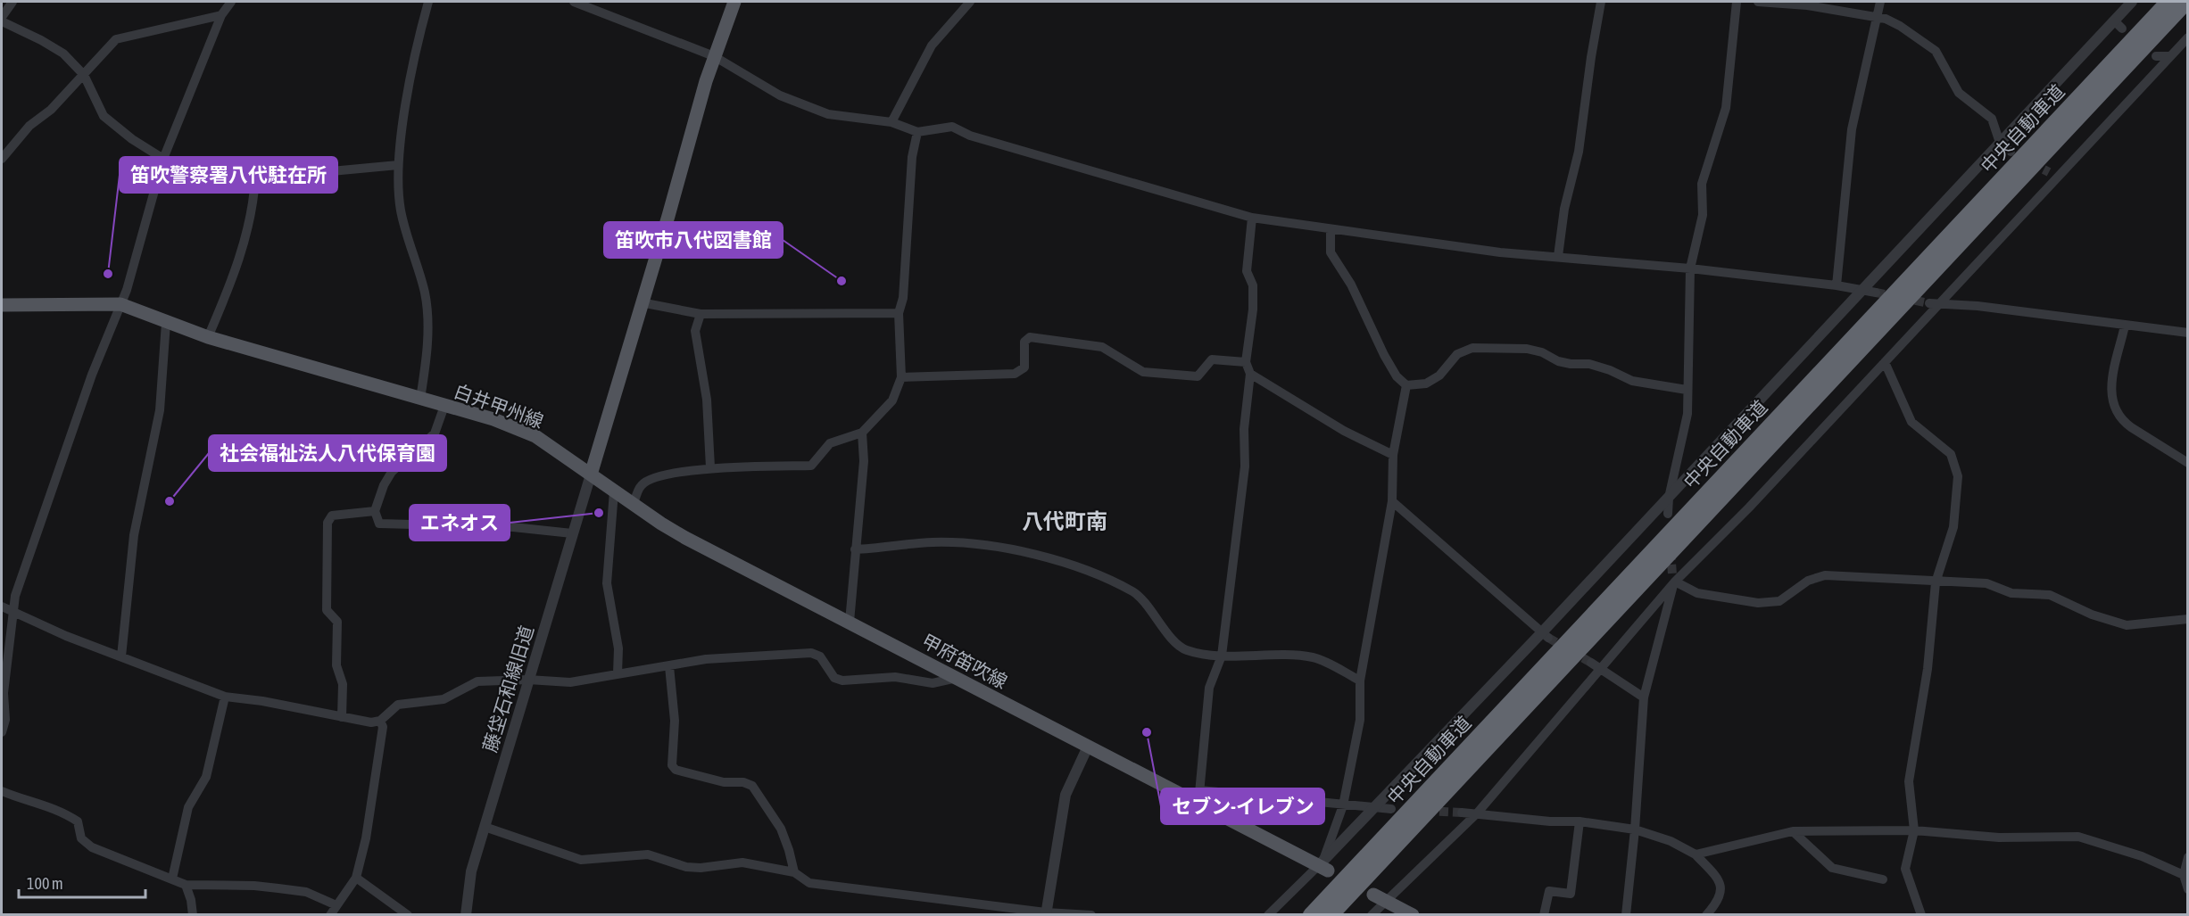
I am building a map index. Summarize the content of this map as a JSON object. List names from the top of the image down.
{
  "streets": {
    "highway": ["中央自動車道"],
    "main road": ["白井甲州線", "甲府笛吹線"],
    "street": ["藤垈石和線旧道"]
  },
  "crossings": [
    ["白井甲州線", "甲府笛吹線"],
    ["白井甲州線", "藤垈石和線旧道"],
    ["甲府笛吹線", "藤垈石和線旧道"]
  ],
  "districts": ["八代町南"],
  "places": [
    "笛吹警察署八代駐在所",
    "笛吹市八代図書館",
    "社会福祉法人八代保育園",
    "エネオス",
    "セブン-イレブン"
  ],
  "scale_bar": "100 m"
}
